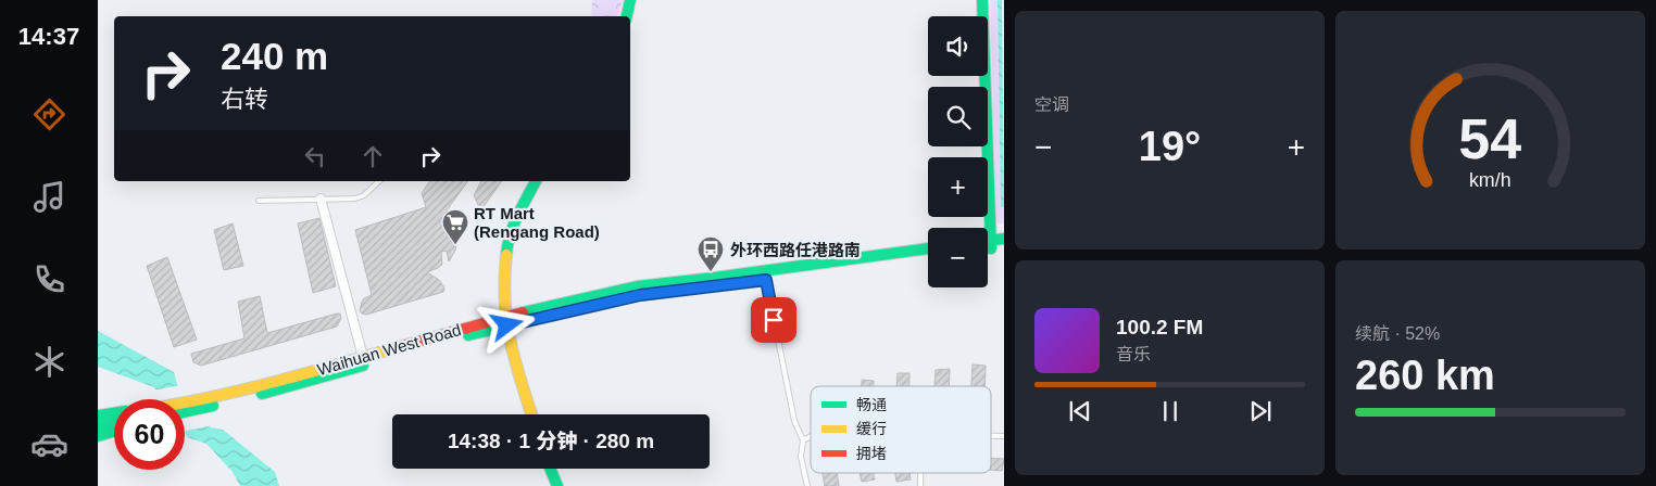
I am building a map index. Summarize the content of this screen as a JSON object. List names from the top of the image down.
{
  "streets": {
    "main road": ["Waihuan West Road"]
  },
  "places": {
    "supermarket": ["RT Mart (Rengang Road)"],
    "bus stop": ["外环西路任港路南"]
  },
  "legend": ["畅通", "缓行", "拥堵"],
  "page": {
    "tabs": "14:37",
    "tile": [
      "空调",
      ["续航 · 52%", "260 km"]
    ],
    "map_buttons": ["+", "−"],
    "turn": ["240 m", "右转"],
    "heat": ["−", "19°", "+"],
    "song": ["100.2 FM", "音乐"],
    "limit": "60",
    "trip": "14:38 · 1 分钟 · 280 m",
    "gauge": ["54", "km/h"]
  }
}
